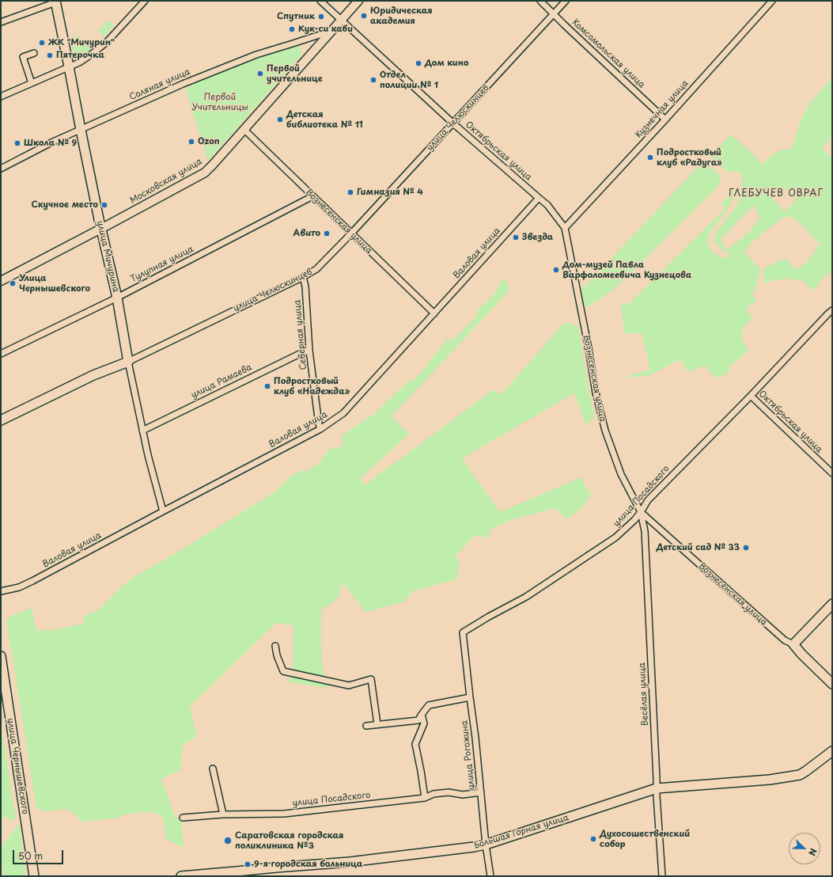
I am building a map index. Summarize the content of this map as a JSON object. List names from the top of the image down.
{
  "streets": {
    "main road": [
      "улица Челюскинцев",
      "Московская улица",
      "Вознесенская улица",
      "улица Мичурина",
      "улица Чернышевского",
      "Большая Горная улица"
    ],
    "street": [
      "Комсомольская улица",
      "Соляная улица",
      "Кузнечная улица",
      "Октябрьская улица",
      "Валовая улица",
      "Тулупная улица",
      "Северная улица",
      "улица Рамаева",
      "улица Посадского",
      "Весёлая улица",
      "улица Рогожина"
    ]
  },
  "crossings": [
    ["Комсомольская улица", "Кузнечная улица"],
    ["Комсомольская улица", "улица Челюскинцев"],
    ["Соляная улица", "Московская улица"],
    ["Соляная улица", "улица Мичурина"],
    ["Кузнечная улица", "Октябрьская улица"],
    ["Кузнечная улица", "Вознесенская улица"],
    ["улица Челюскинцев", "Октябрьская улица"],
    ["улица Челюскинцев", "Вознесенская улица"],
    ["улица Челюскинцев", "улица Мичурина"],
    ["улица Челюскинцев", "Северная улица"],
    ["Октябрьская улица", "Московская улица"],
    ["Октябрьская улица", "Вознесенская улица"],
    ["Октябрьская улица", "Валовая улица"],
    ["Октябрьская улица", "улица Посадского"],
    ["Московская улица", "Вознесенская улица"],
    ["Московская улица", "улица Мичурина"],
    ["Вознесенская улица", "Валовая улица"],
    ["Вознесенская улица", "Тулупная улица"],
    ["Вознесенская улица", "улица Посадского"],
    ["Вознесенская улица", "Весёлая улица"],
    ["Валовая улица", "улица Мичурина"],
    ["Валовая улица", "Северная улица"],
    ["улица Мичурина", "Тулупная улица"],
    ["улица Мичурина", "улица Рамаева"],
    ["Северная улица", "улица Рамаева"],
    ["улица Посадского", "Весёлая улица"],
    ["улица Посадского", "улица Рогожина"],
    ["Весёлая улица", "Большая Горная улица"],
    ["улица Рогожина", "Большая Горная улица"]
  ],
  "districts": ["ГЛЕБУЧЕВ ОВРАГ"],
  "parks": ["Первой Учительницы"],
  "places": [
    "Юридическая академия",
    "Спутник",
    "Кук-си каби",
    "ЖК \"Мичурин\"",
    "Пятерочка",
    "Дом кино",
    "Первой учительнице",
    "Отдел полиции № 1",
    "Детская библиотека № 11",
    "Ozon",
    "Школа № 9",
    "Подростковый клуб «Радуга»",
    "Гимназия № 4",
    "Скучное место",
    "Авито",
    "Звезда",
    "Дом-музей Павла Варфоломеевича Кузнецова",
    "Улица Чернышевского",
    "Подростковый клуб «Надежда»",
    "Детский сад № 33",
    "Духосошественский собор",
    "Саратовская городская поликлиника №3",
    "9-я городская больница"
  ],
  "scale_bar": "50 m",
  "north": "bottom right"
}
